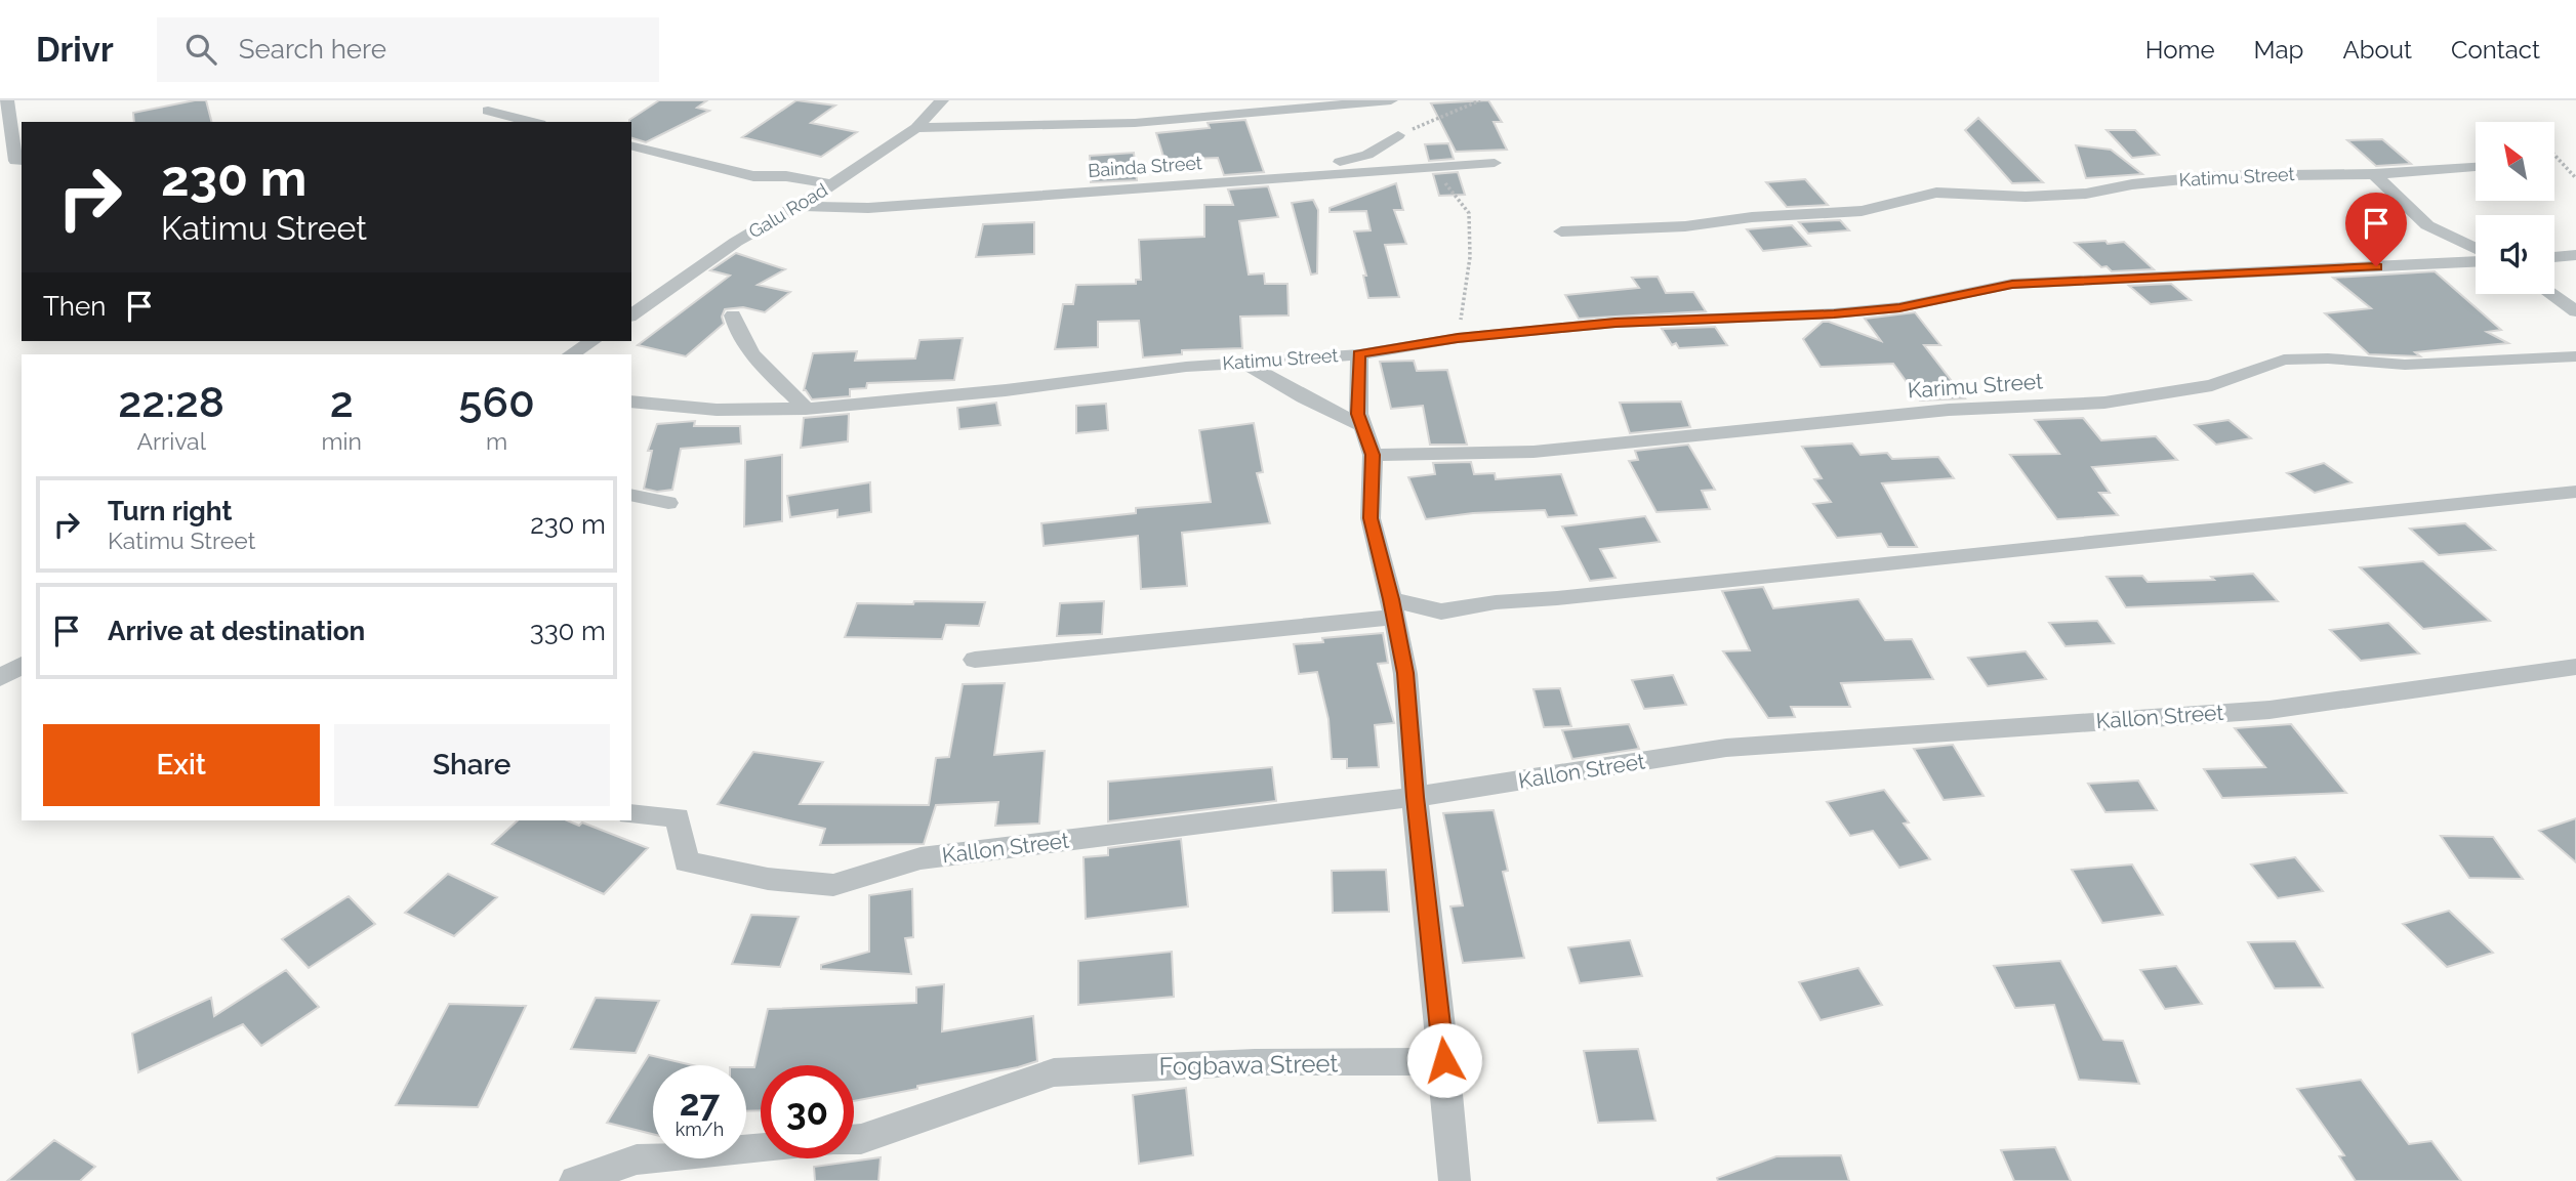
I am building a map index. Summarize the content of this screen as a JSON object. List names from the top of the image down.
{
  "streets": {
    "street": [
      "Bainda Street",
      "Katimu Street",
      "Galu Road",
      "Karimu Street",
      "Kallon Street",
      "Fogbawa Street"
    ]
  },
  "crossings": [
    ["Bainda Street", "Galu Road"]
  ],
  "north": "top left",
  "page": {
    "header": "Drivr",
    "search": "Search here",
    "nav": [
      "Home",
      "Map",
      "About",
      "Contact"
    ],
    "turn": ["230 m", "Katimu Street"],
    "then": "Then",
    "eta": [
      "22:28",
      "Arrival",
      "2",
      "min",
      "560",
      "m"
    ],
    "list": [
      {
        "name": "Turn right",
        "note": "Katimu Street",
        "value": "230 m"
      },
      {
        "name": "Arrive at destination",
        "value": "330 m"
      }
    ],
    "buttons": ["Exit", "Share"],
    "speed": "27 km/h",
    "limit": "30"
  }
}
